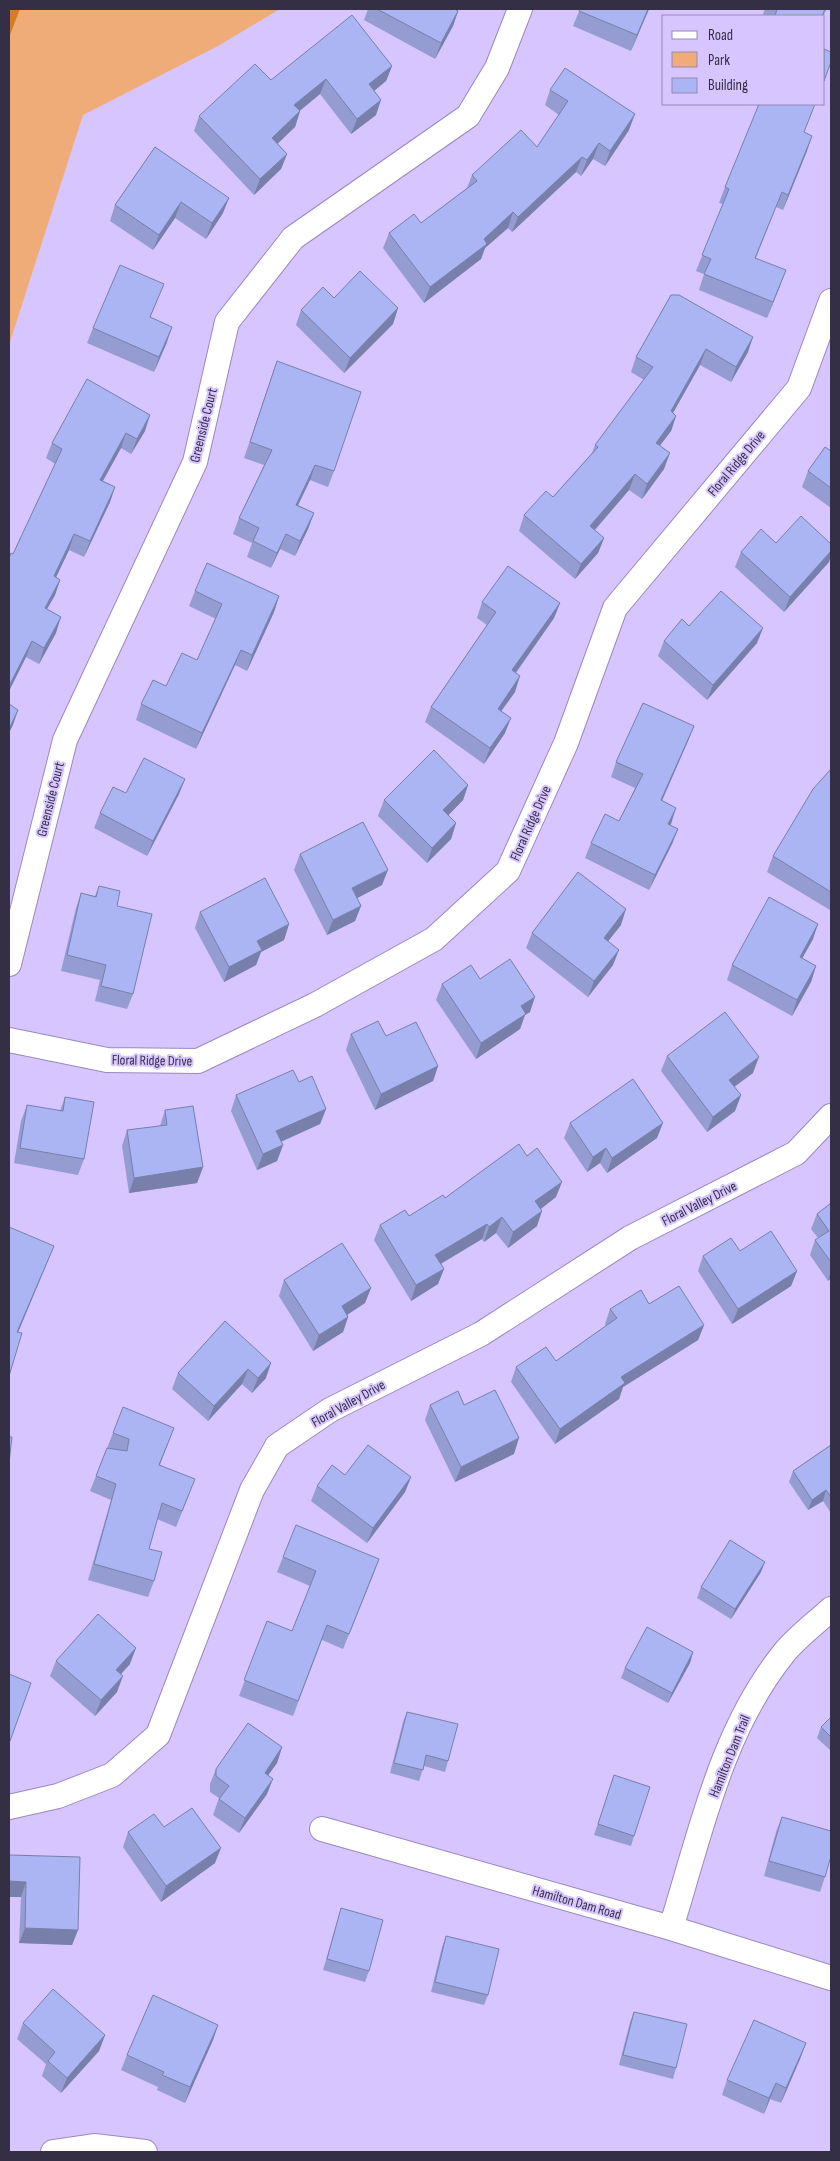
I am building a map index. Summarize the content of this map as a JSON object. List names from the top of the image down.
{
  "streets": {
    "street": [
      "Greenside Court",
      "Floral Ridge Drive",
      "Floral Valley Drive",
      "Hamilton Dam Trail",
      "Hamilton Dam Road"
    ]
  },
  "crossings": [
    ["Hamilton Dam Trail", "Hamilton Dam Road"]
  ],
  "legend": ["Road", "Park", "Building"]
}
